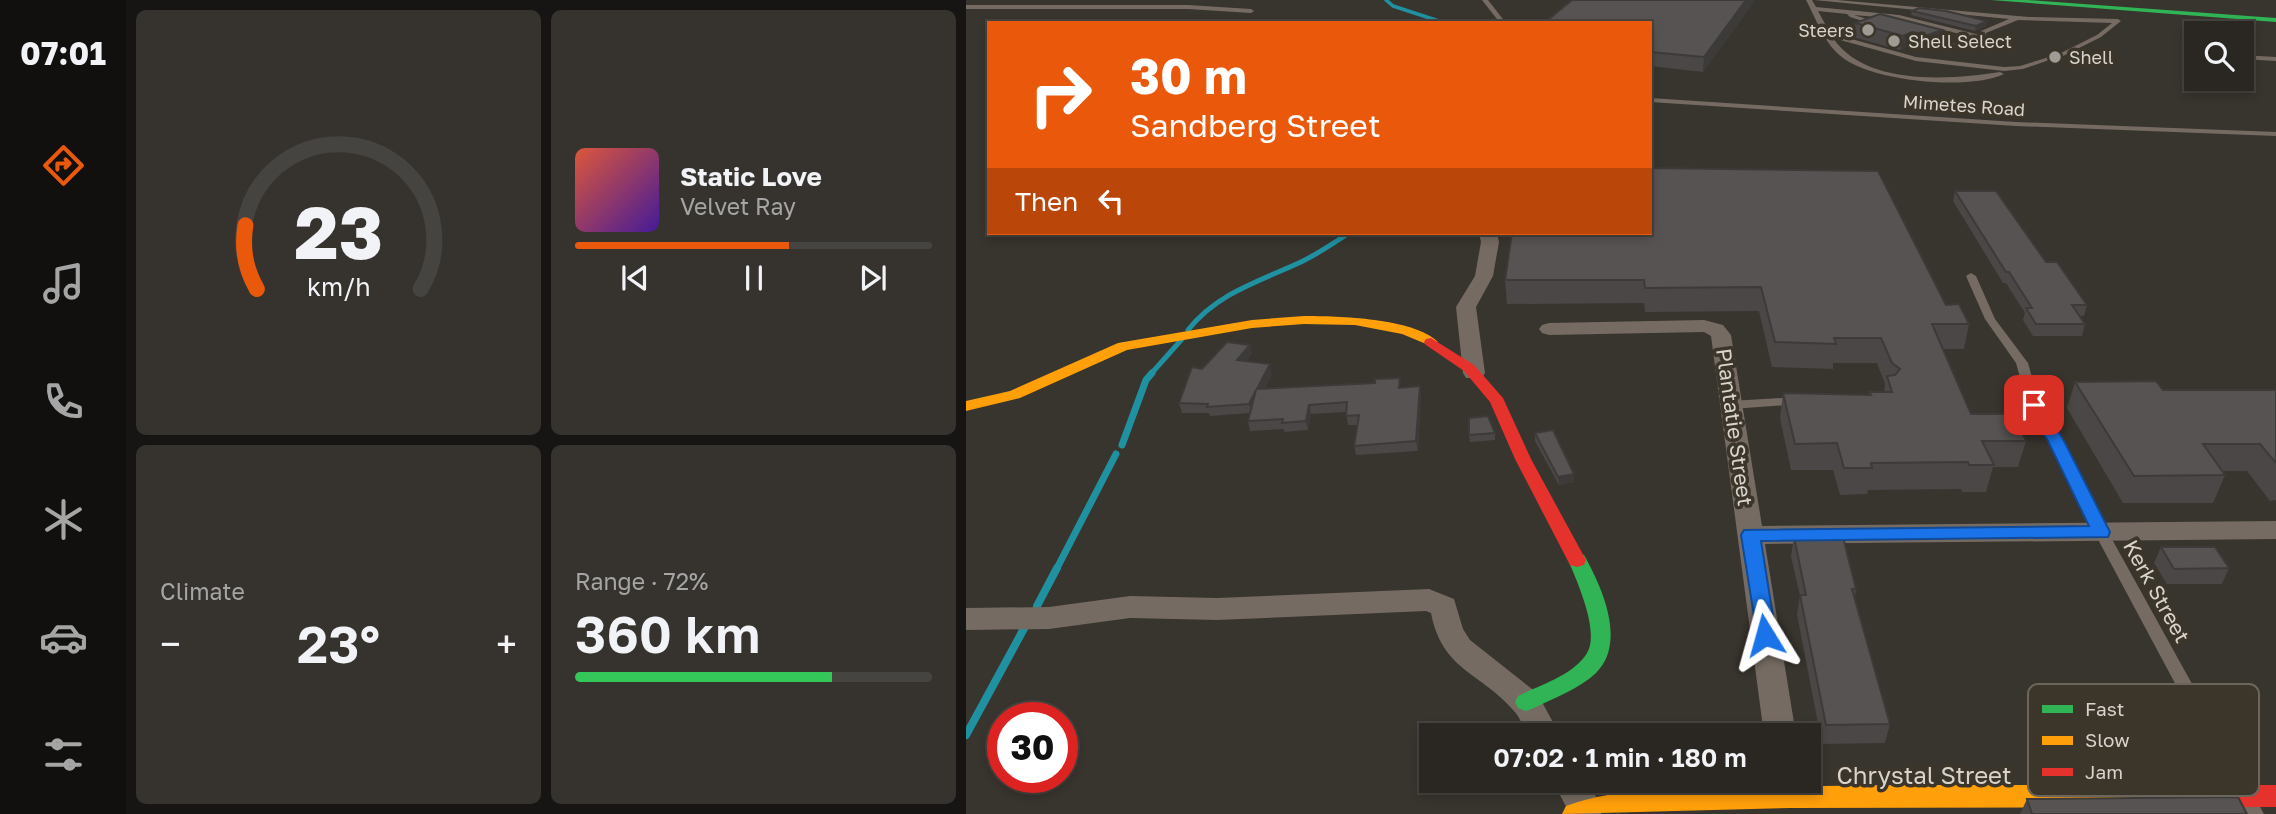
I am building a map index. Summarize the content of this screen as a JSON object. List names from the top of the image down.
{
  "streets": {
    "main road": ["Chrystal Street"],
    "street": ["Plantatie Street"],
    "lane": ["Mimetes Road", "Kerk Street"]
  },
  "crossings": [
    ["Kerk Street", "Chrystal Street"]
  ],
  "places": ["Steers", "Shell Select", "Shell"],
  "legend": ["Fast", "Slow", "Jam"],
  "page": {
    "tabs": "07:01",
    "turn": ["30 m", "Sandberg Street"],
    "song": ["Static Love", "Velvet Ray"],
    "then": "Then",
    "tile": [
      "Climate",
      ["Range · 72%", "360 km"]
    ],
    "heat": ["−", "23°", "+"],
    "limit": "30",
    "trip": "07:02 · 1 min · 180 m",
    "gauge": ["23", "km/h"]
  }
}
